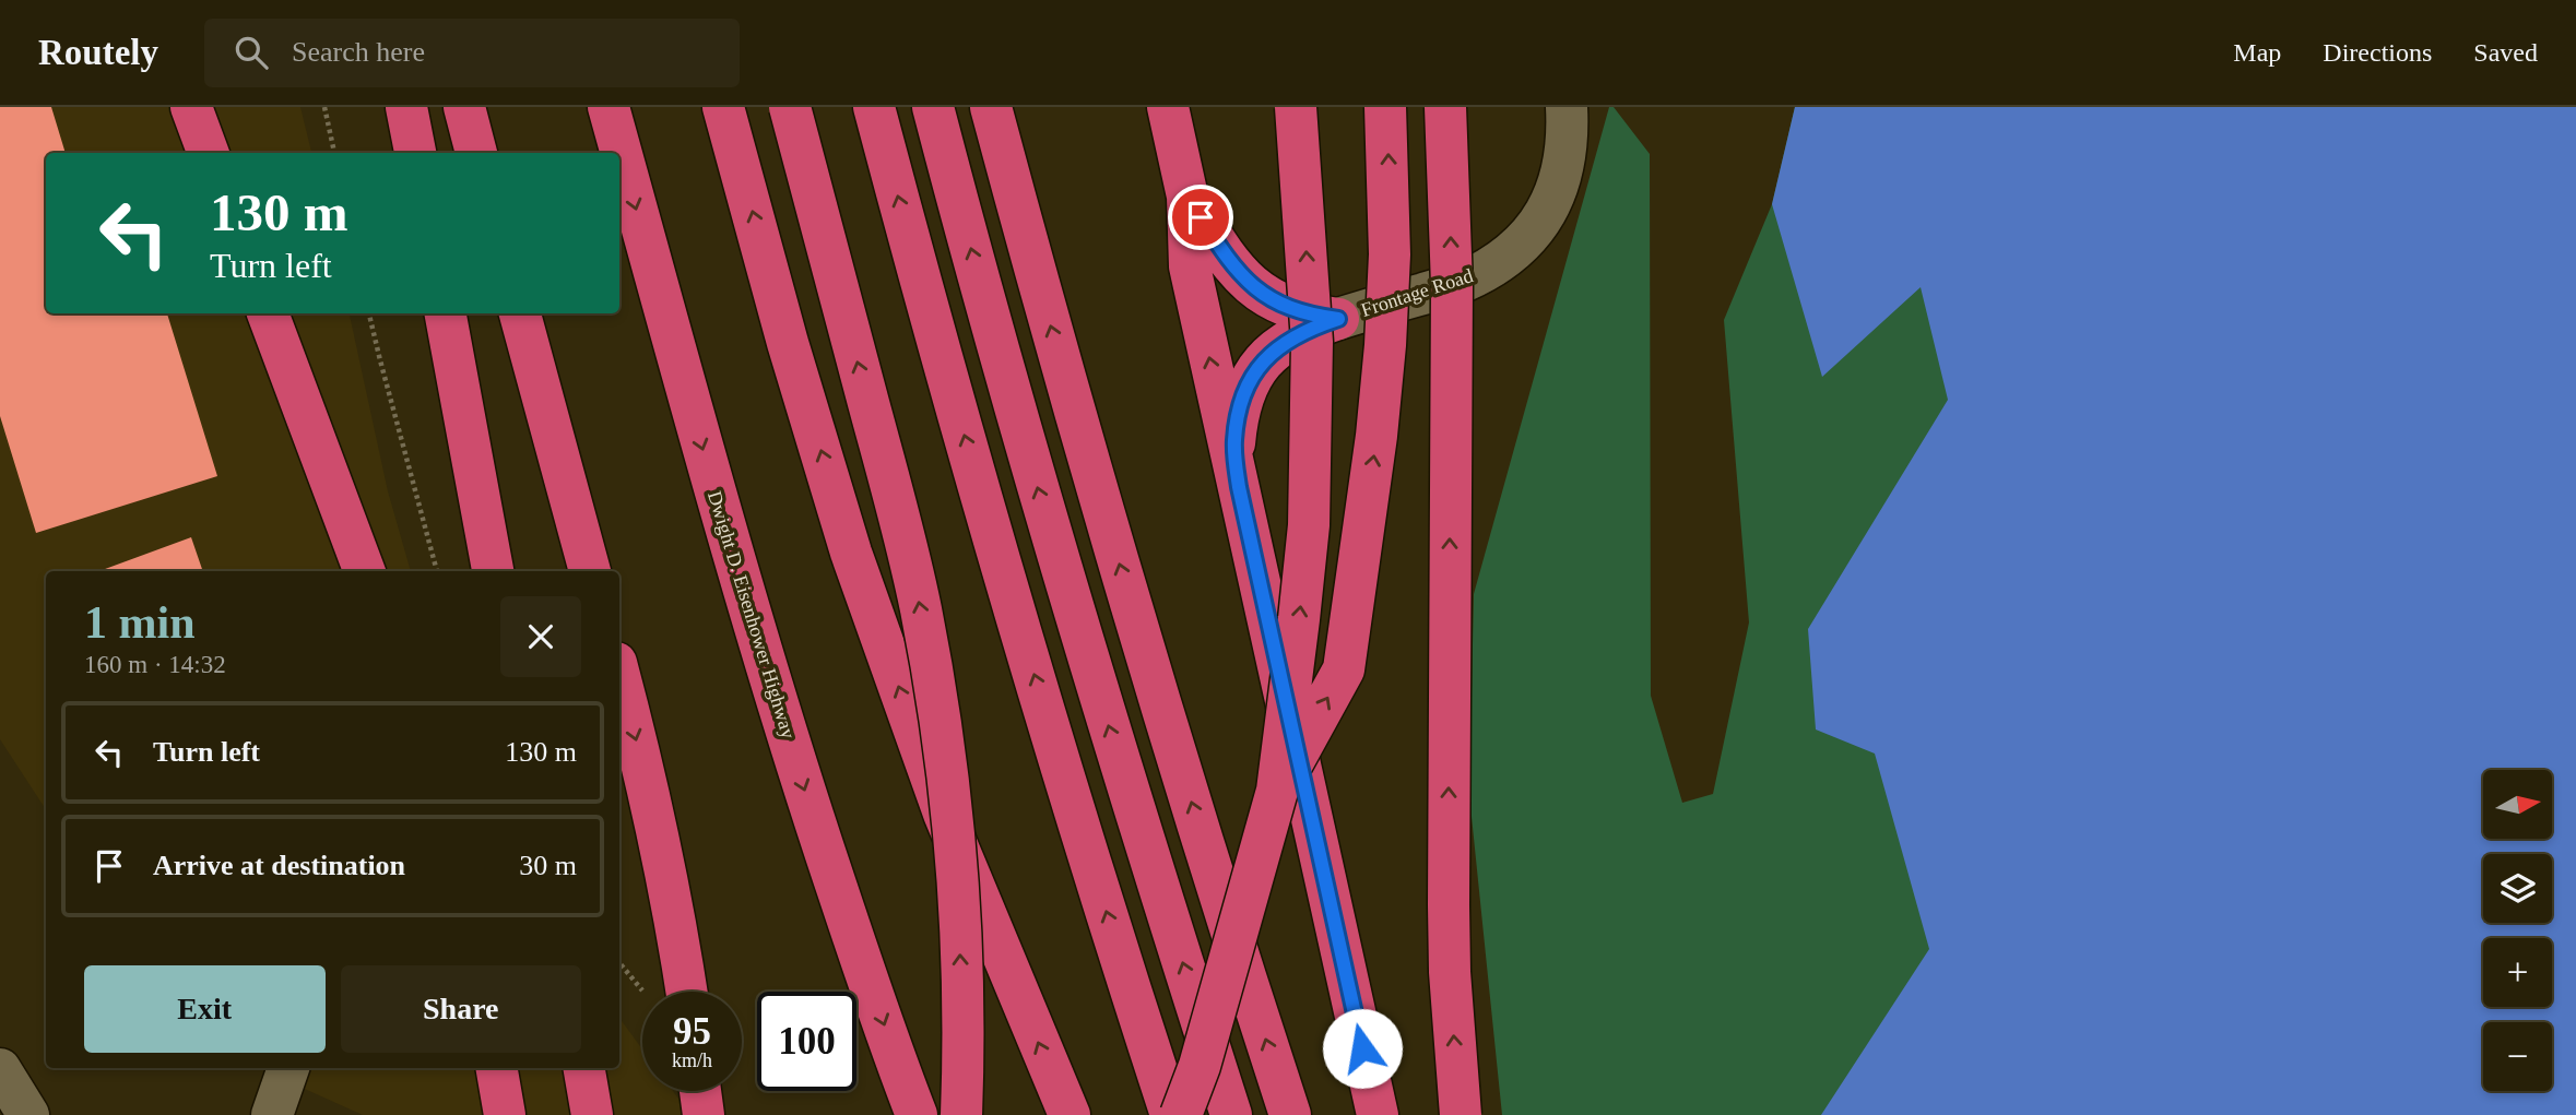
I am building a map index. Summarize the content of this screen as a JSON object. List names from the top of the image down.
{
  "streets": {
    "highway": ["Dwight D. Eisenhower Highway"],
    "street": ["Frontage Road"]
  },
  "north": "right",
  "page": {
    "header": "Routely",
    "search": "Search here",
    "nav": ["Map", "Directions", "Saved"],
    "turn": ["130 m", "Turn left"],
    "heading": ["1 min", "160 m · 14:32"],
    "list": [
      {
        "name": "Turn left",
        "value": "130 m"
      },
      {
        "name": "Arrive at destination",
        "value": "30 m"
      }
    ],
    "map_buttons": ["+", "−"],
    "buttons": ["Exit", "Share"],
    "speed": "95 km/h",
    "limit": "100"
  }
}
